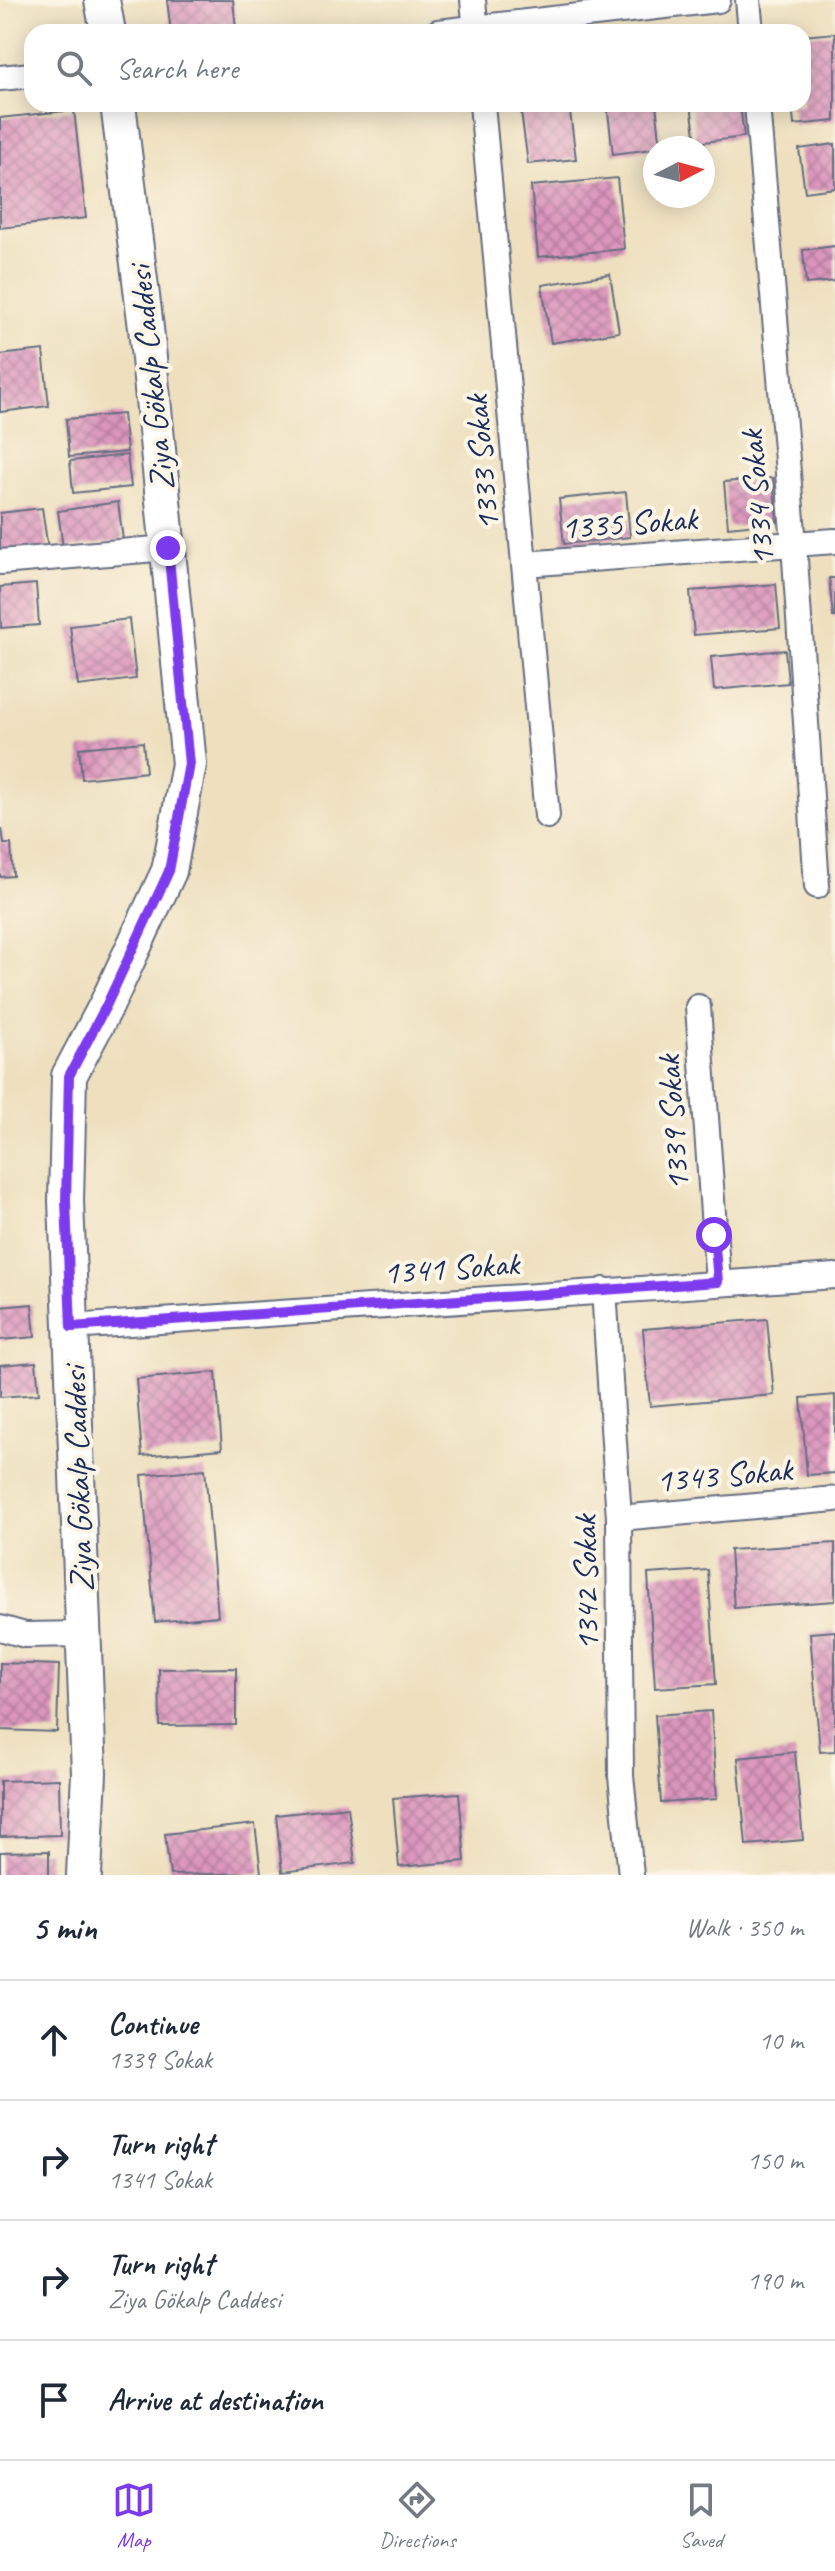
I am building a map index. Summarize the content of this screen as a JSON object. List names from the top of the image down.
{
  "streets": {
    "street": [
      "Ziya Gökalp Caddesi",
      "1333 Sokak",
      "1334 Sokak",
      "1335 Sokak",
      "1339 Sokak",
      "1341 Sokak",
      "1343 Sokak",
      "1342 Sokak"
    ]
  },
  "crossings": [
    ["Ziya Gökalp Caddesi", "1341 Sokak"],
    ["1333 Sokak", "1335 Sokak"],
    ["1334 Sokak", "1335 Sokak"],
    ["1339 Sokak", "1341 Sokak"],
    ["1341 Sokak", "1342 Sokak"],
    ["1343 Sokak", "1342 Sokak"]
  ],
  "north": "right",
  "page": {
    "search": "Search here",
    "heading": ["5 min", "Walk · 350 m"],
    "list": [
      ["Continue", "1339 Sokak", "10 m"],
      ["Turn right", "1341 Sokak", "150 m"],
      ["Turn right", "Ziya Gökalp Caddesi", "190 m"],
      "Arrive at destination"
    ],
    "nav": ["Map", "Directions", "Saved"]
  }
}
